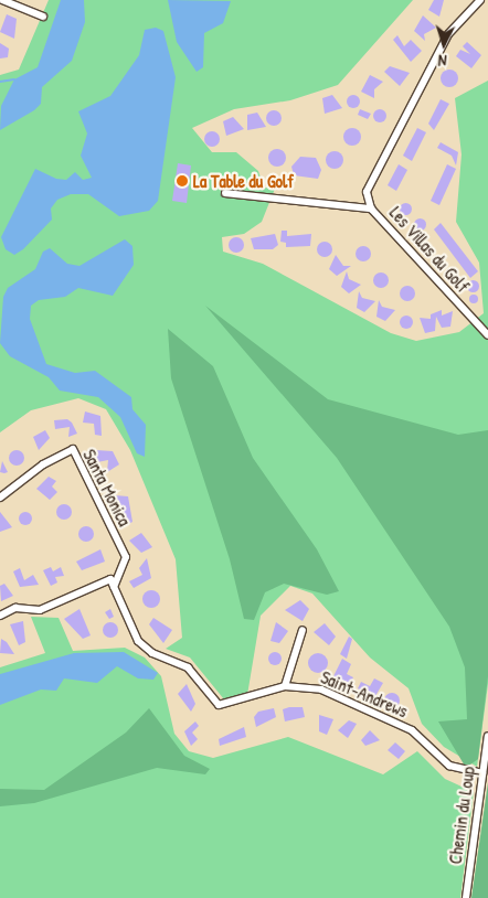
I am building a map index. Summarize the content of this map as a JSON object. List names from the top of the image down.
{
  "streets": {
    "street": [
      "Les Villas du Golf",
      "Santa Monica",
      "Saint-Andrews",
      "Chemin du Loup"
    ]
  },
  "crossings": [
    ["Santa Monica", "Saint-Andrews"],
    ["Saint-Andrews", "Chemin du Loup"]
  ],
  "places": ["La Table du Golf"],
  "north": "bottom"
}
